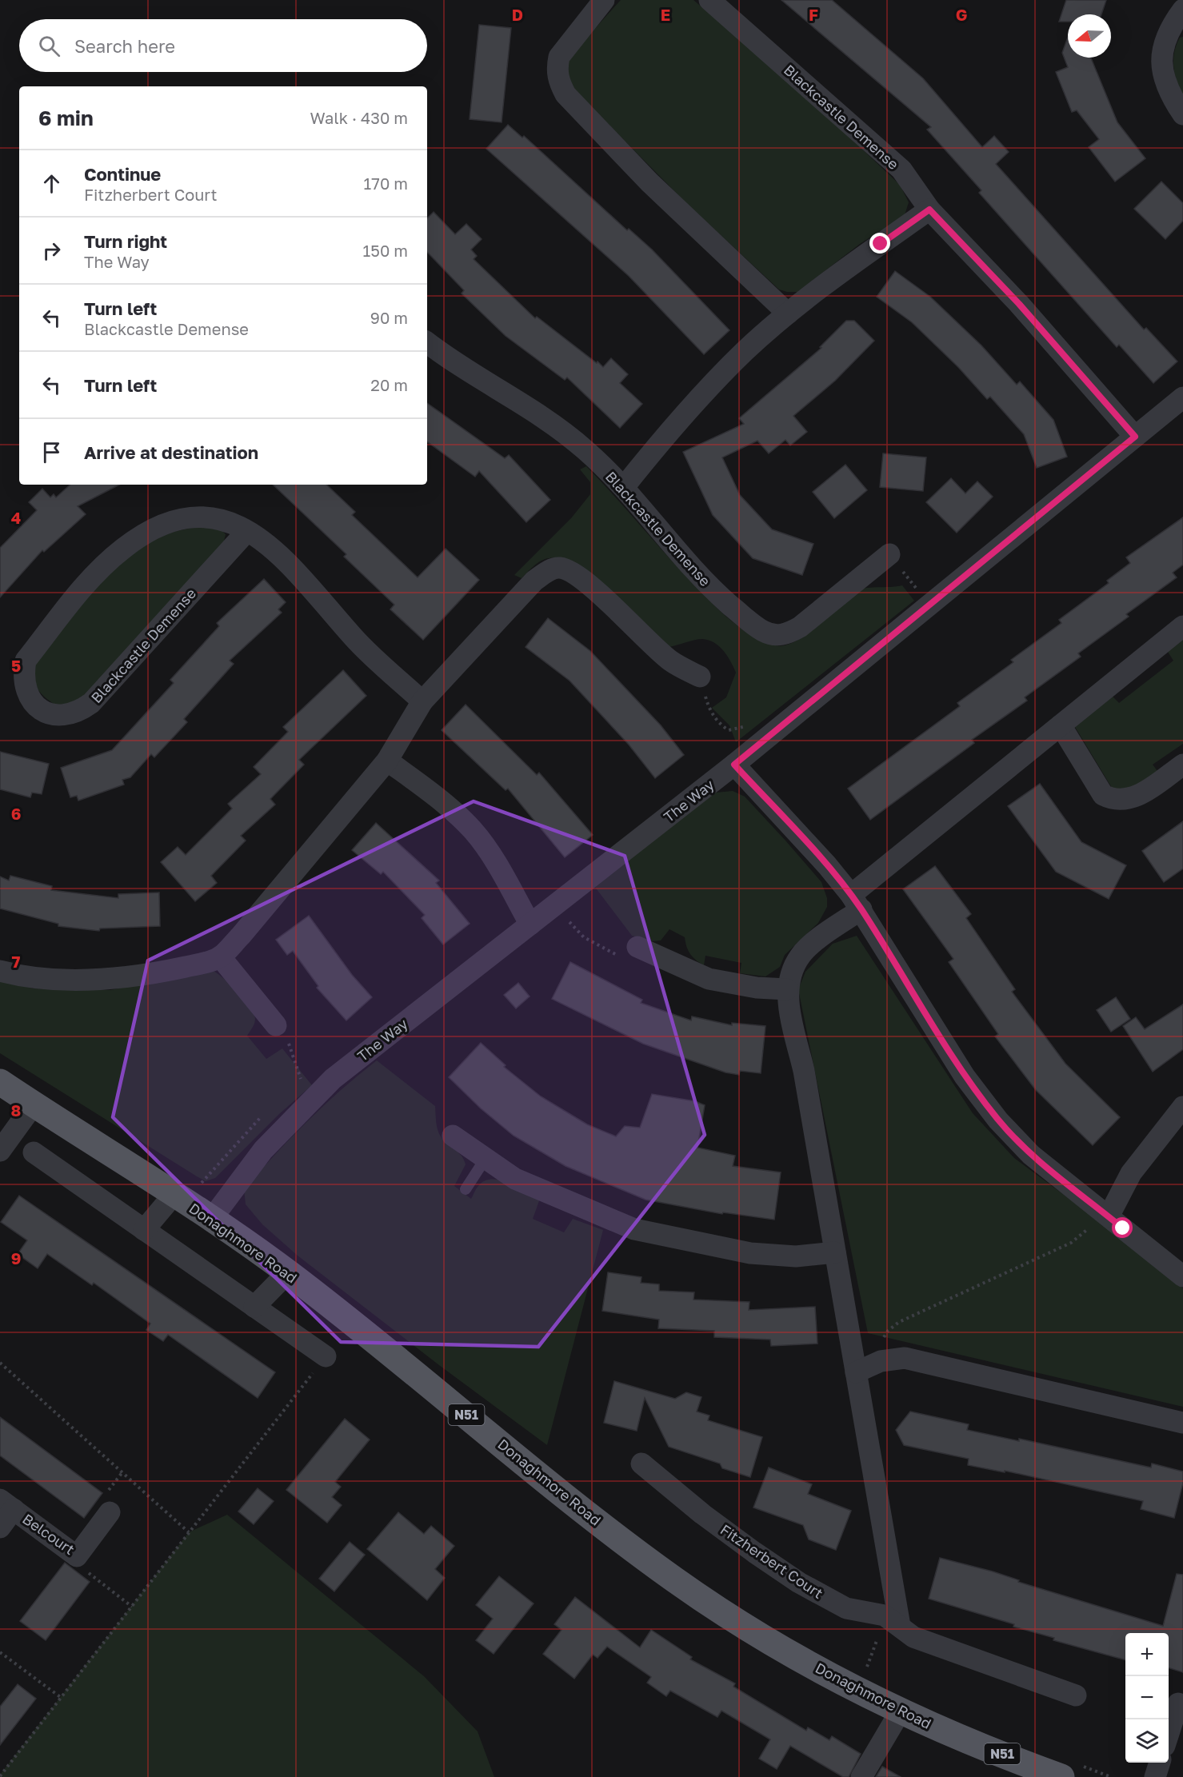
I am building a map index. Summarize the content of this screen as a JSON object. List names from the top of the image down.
{
  "streets": {
    "main road": ["Donaghmore Road", "N51"],
    "street": [
      "Blackcastle Demense",
      "The Way",
      "Belcourt",
      "Fitzherbert Court"
    ]
  },
  "crossings": [
    ["Blackcastle Demense", "The Way"],
    ["The Way", "Donaghmore Road"]
  ],
  "north": "left",
  "page": {
    "search": "Search here",
    "heading": ["6 min", "Walk · 430 m"],
    "list": [
      ["Continue", "Fitzherbert Court", "170 m"],
      ["Turn right", "The Way", "150 m"],
      ["Turn left", "Blackcastle Demense", "90 m"],
      ["Turn left", "20 m"],
      "Arrive at destination"
    ],
    "map_buttons": ["+", "−"]
  },
  "grid": {
    "columns": [
      "D",
      "E",
      "F",
      "G"
    ],
    "rows": [
      "4",
      "5",
      "6",
      "7",
      "8",
      "9"
    ]
  }
}
